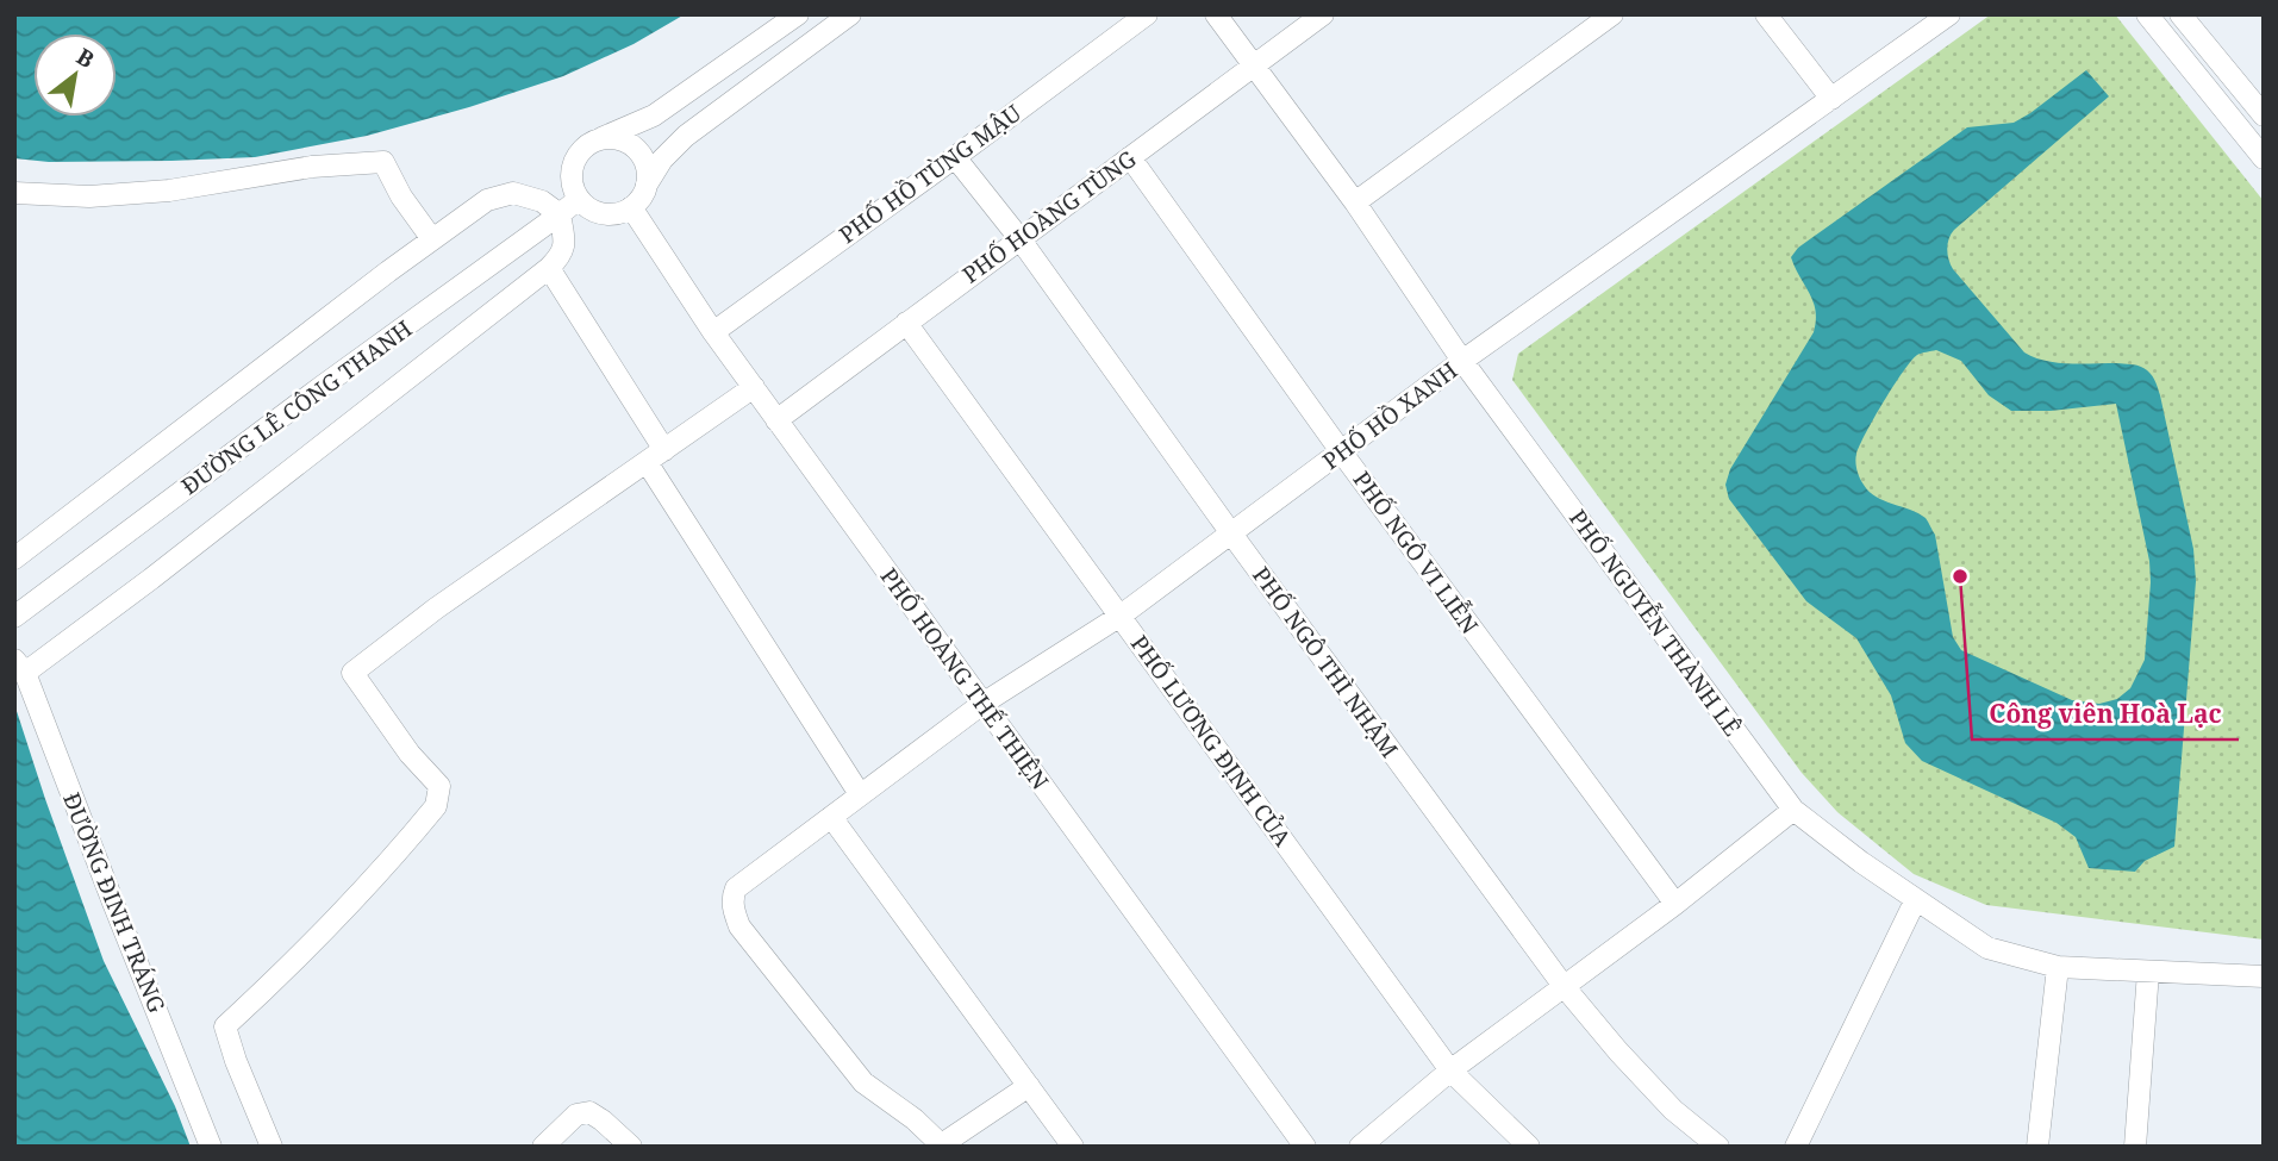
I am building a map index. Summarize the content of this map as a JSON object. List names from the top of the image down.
{
  "streets": {
    "street": [
      "PHỐ HỒ TÙNG MẬU",
      "PHỐ HOÀNG TÙNG",
      "ĐƯỜNG LÊ CÔNG THANH",
      "PHỐ HỒ XANH",
      "PHỐ NGÔ VI LIỄN",
      "PHỐ NGUYỄN THÀNH LÊ",
      "PHỐ NGÔ THÌ NHẬM",
      "PHỐ HOÀNG THẾ THIỆN",
      "PHỐ LƯƠNG ĐỊNH CỦA",
      "ĐƯỜNG ĐINH TRÁNG"
    ]
  },
  "crossings": [
    ["PHỐ HỒ TÙNG MẬU", "PHỐ NGÔ THÌ NHẬM"],
    ["PHỐ HỒ TÙNG MẬU", "PHỐ HOÀNG THẾ THIỆN"],
    ["PHỐ HOÀNG TÙNG", "PHỐ NGÔ VI LIỄN"],
    ["PHỐ HOÀNG TÙNG", "PHỐ NGUYỄN THÀNH LÊ"],
    ["PHỐ HOÀNG TÙNG", "PHỐ NGÔ THÌ NHẬM"],
    ["PHỐ HOÀNG TÙNG", "PHỐ HOÀNG THẾ THIỆN"],
    ["PHỐ HOÀNG TÙNG", "PHỐ LƯƠNG ĐỊNH CỦA"],
    ["ĐƯỜNG LÊ CÔNG THANH", "PHỐ HOÀNG THẾ THIỆN"],
    ["PHỐ HỒ XANH", "PHỐ NGÔ VI LIỄN"],
    ["PHỐ HỒ XANH", "PHỐ NGUYỄN THÀNH LÊ"],
    ["PHỐ HỒ XANH", "PHỐ NGÔ THÌ NHẬM"],
    ["PHỐ HỒ XANH", "PHỐ HOÀNG THẾ THIỆN"],
    ["PHỐ HỒ XANH", "PHỐ LƯƠNG ĐỊNH CỦA"]
  ],
  "places": ["Công viên Hoà Lạc"],
  "north": "top right"
}
